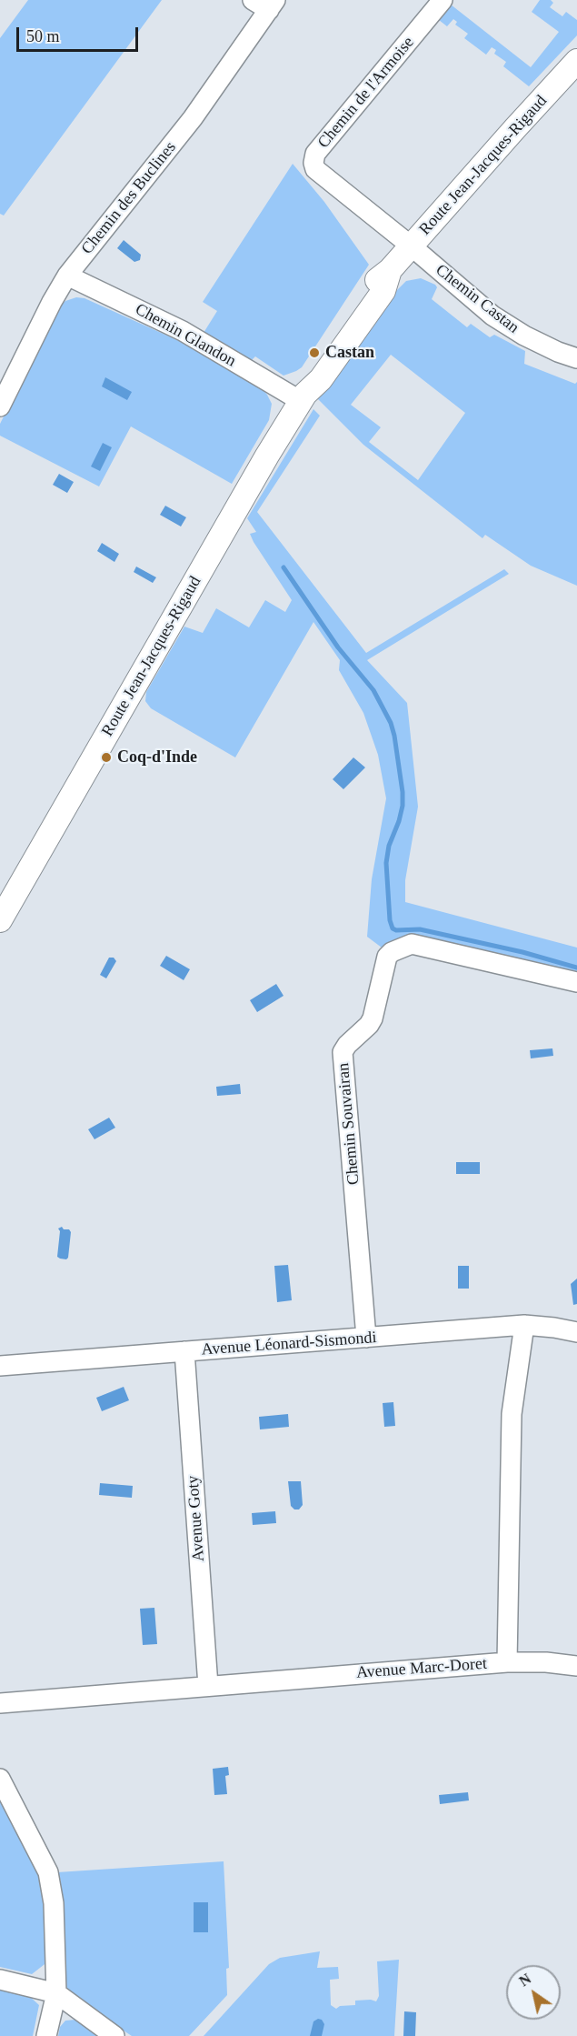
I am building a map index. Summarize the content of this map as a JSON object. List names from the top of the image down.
{
  "streets": {
    "street": [
      "Chemin de l'Armoise",
      "Route Jean-Jacques-Rigaud",
      "Chemin des Buclines",
      "Chemin Castan",
      "Chemin Glandon",
      "Chemin Souvairan",
      "Avenue Léonard-Sismondi",
      "Avenue Goty",
      "Avenue Marc-Doret"
    ]
  },
  "crossings": [
    ["Chemin de l'Armoise", "Route Jean-Jacques-Rigaud"],
    ["Chemin de l'Armoise", "Chemin Castan"],
    ["Route Jean-Jacques-Rigaud", "Chemin Castan"],
    ["Route Jean-Jacques-Rigaud", "Chemin Glandon"],
    ["Chemin des Buclines", "Chemin Glandon"],
    ["Chemin Souvairan", "Avenue Léonard-Sismondi"],
    ["Avenue Léonard-Sismondi", "Avenue Goty"],
    ["Avenue Léonard-Sismondi", "Avenue Marc-Doret"],
    ["Avenue Goty", "Avenue Marc-Doret"]
  ],
  "places": ["Castan", "Coq-d'Inde"],
  "scale_bar": "50 m",
  "north": "top left"
}
